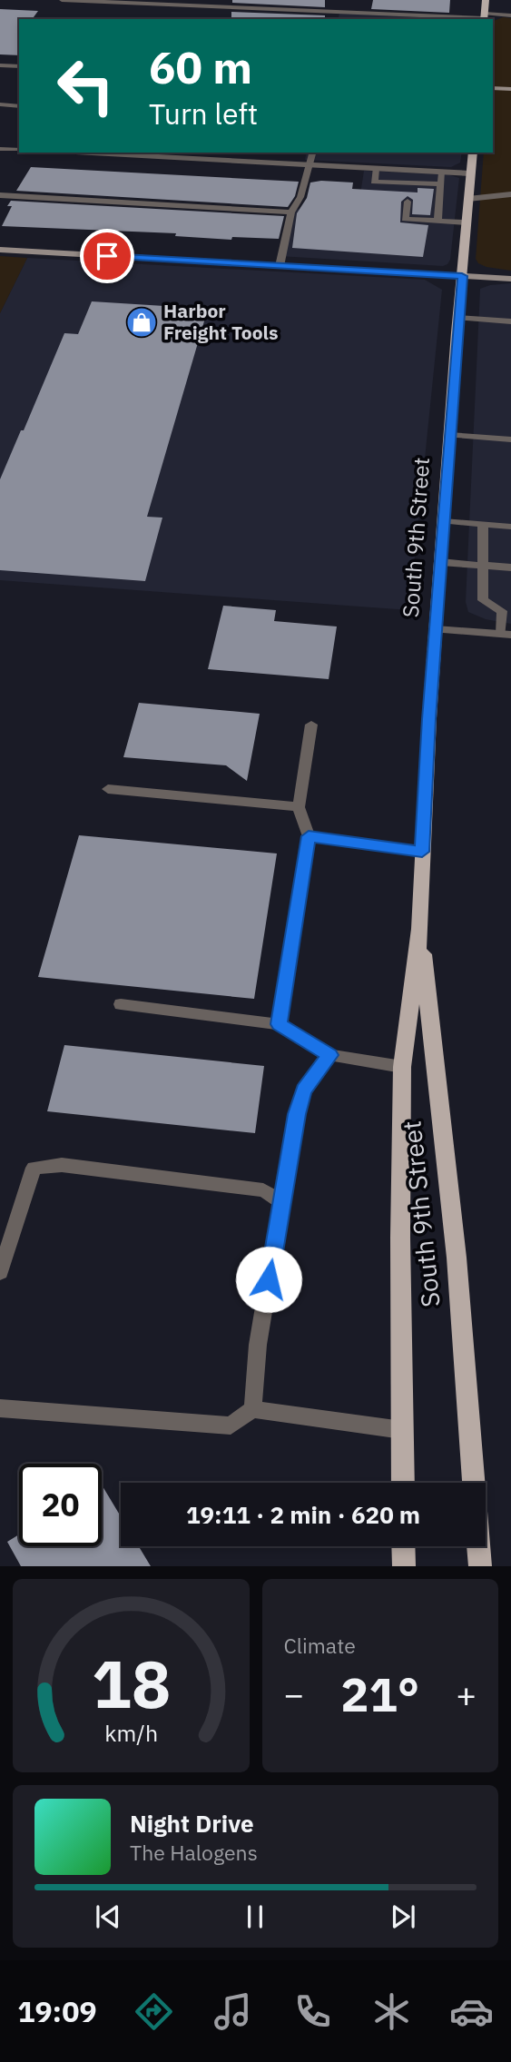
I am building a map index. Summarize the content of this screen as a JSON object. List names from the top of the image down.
{
  "streets": {
    "main road": ["South 9th Street"]
  },
  "places": {
    "shop": ["Harbor Freight Tools"]
  },
  "page": {
    "turn": ["60 m", "Turn left"],
    "limit": "20",
    "trip": "19:11 · 2 min · 620 m",
    "tile": "Climate",
    "heat": ["−", "21°", "+"],
    "song": ["Night Drive", "The Halogens"],
    "tabs": "19:09",
    "gauge": ["18", "km/h"]
  }
}
